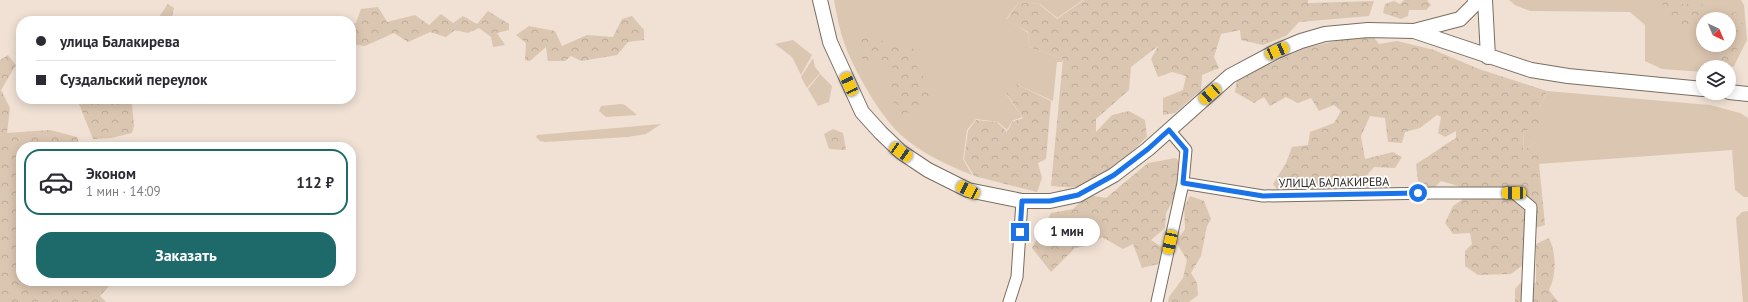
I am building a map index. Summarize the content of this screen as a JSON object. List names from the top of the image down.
{
  "streets": {
    "street": ["УЛИЦА БАЛАКИРЕВА"]
  },
  "north": "bottom right",
  "page": {
    "banner": ["улица Балакирева", "Суздальский переулок"],
    "list": [
      {
        "name": "Эконом",
        "note": "1 мин · 14:09",
        "value": "112 ₽"
      }
    ],
    "bubble": "1 мин",
    "buttons": "Заказать"
  }
}
